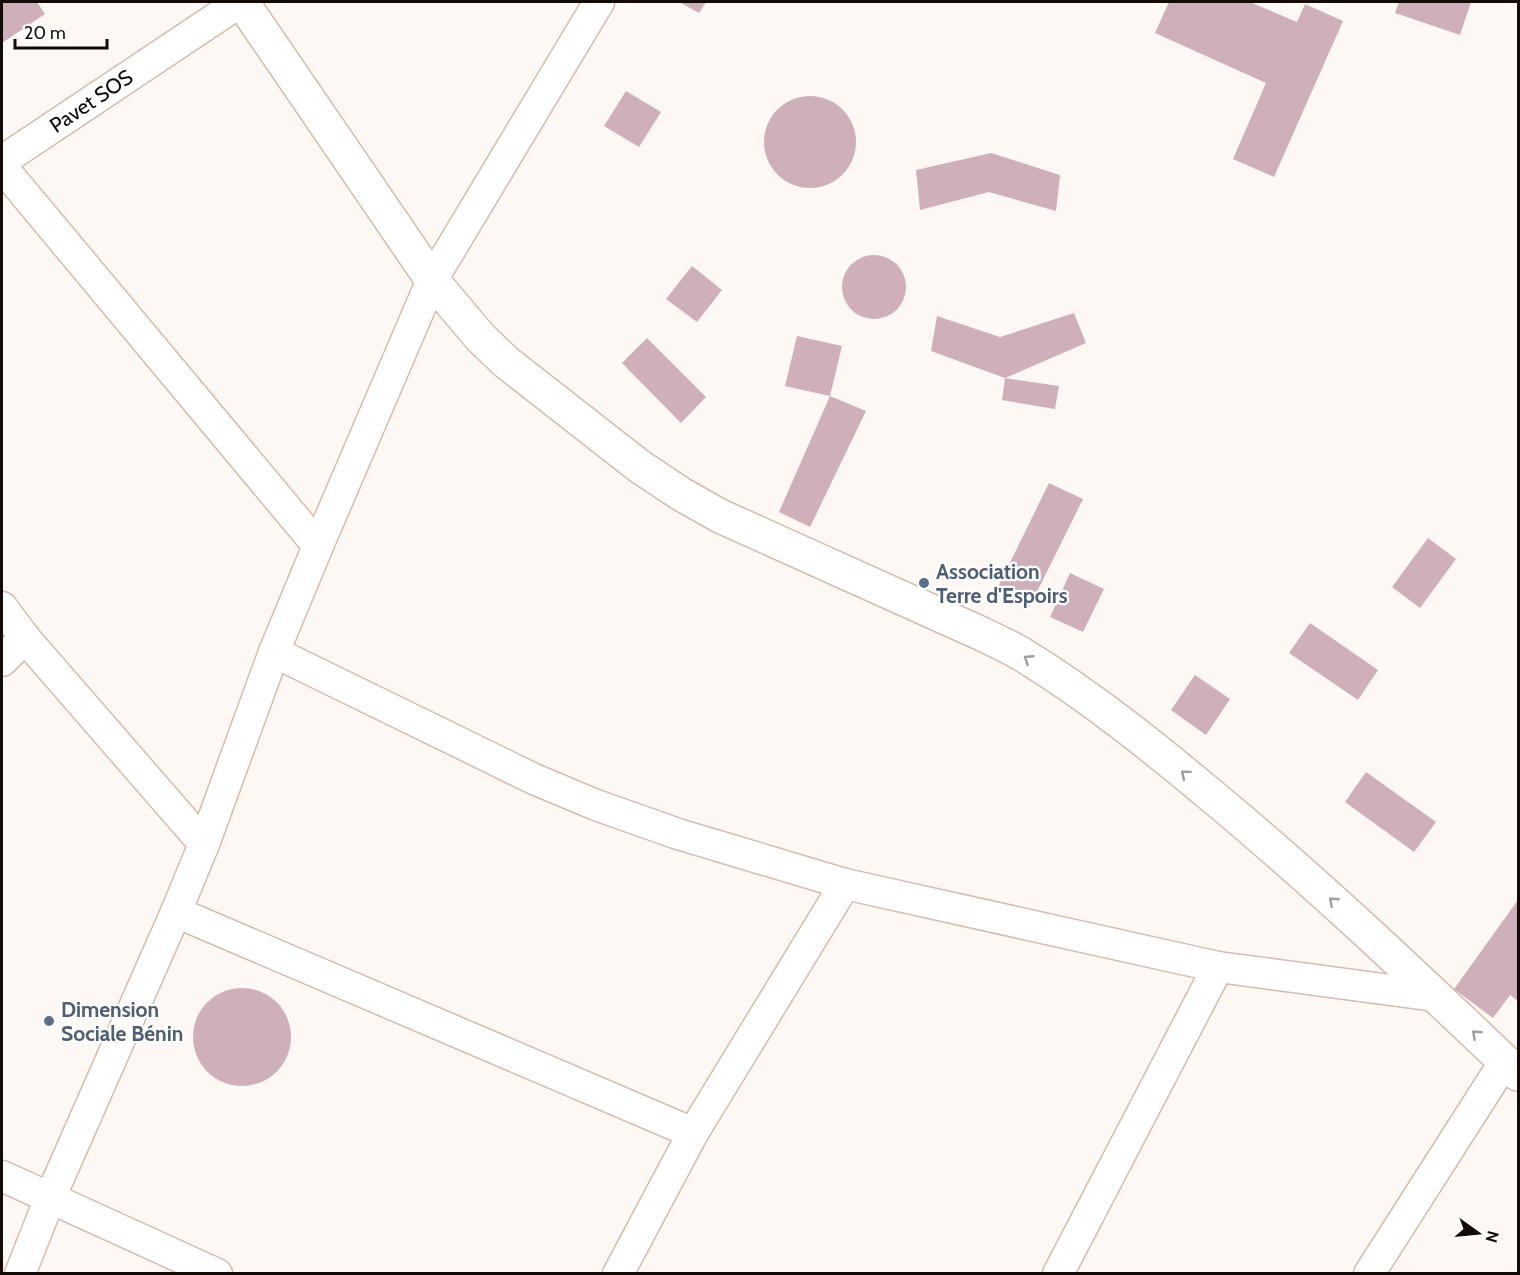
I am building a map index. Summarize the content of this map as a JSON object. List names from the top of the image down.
{
  "streets": {
    "street": ["Pavet SOS"]
  },
  "places": ["Association Terre d'Espoirs", "Dimension Sociale Bénin"],
  "scale_bar": "20 m",
  "north": "right"
}
